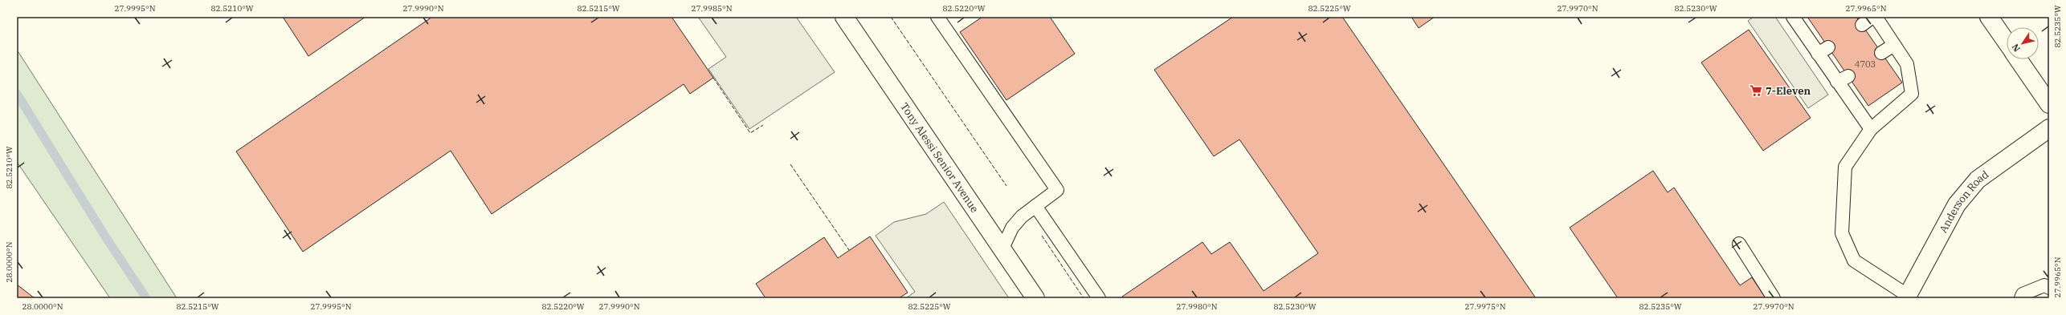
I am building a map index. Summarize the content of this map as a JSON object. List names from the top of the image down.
{
  "streets": {
    "street": ["Tony Alessi Senior Avenue", "Anderson Road"]
  },
  "places": {
    "supermarket": ["7-Eleven"]
  },
  "house_numbers": ["4703"],
  "north": "bottom left",
  "coordinates": [
    "27.9995°N",
    "82.5210°W",
    "27.9990°N",
    "82.5215°W",
    "27.9985°N",
    "82.5220°W",
    "82.5225°W",
    "27.9970°N",
    "82.5230°W",
    "27.9965°N",
    "82.5235°W",
    "28.0000°N",
    "27.9980°N",
    "27.9975°N"
  ]
}
